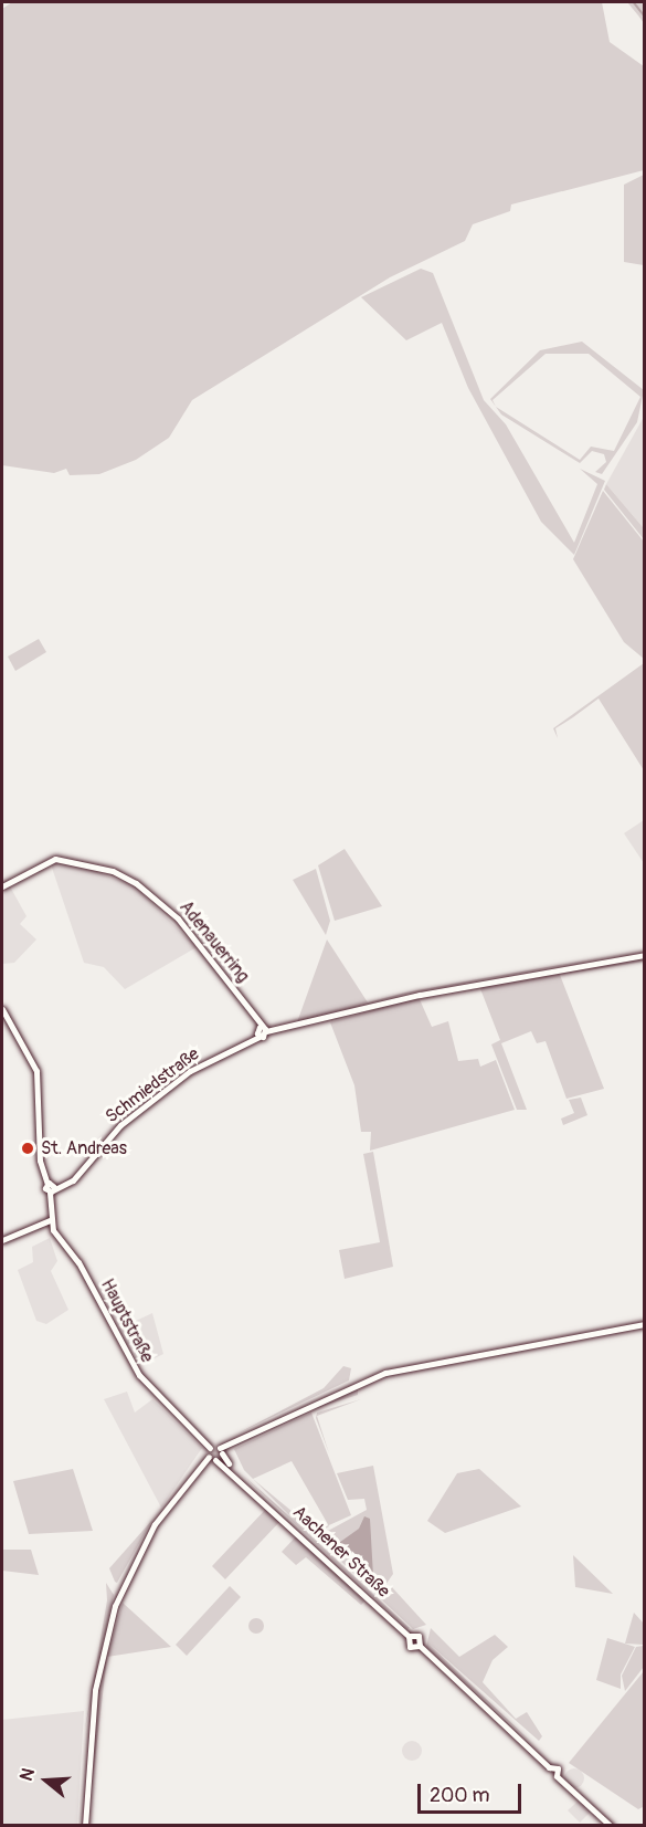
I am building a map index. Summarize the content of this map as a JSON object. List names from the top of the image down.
{
  "streets": {
    "main road": [
      "Adenauerring",
      "Schmiedstraße",
      "Hauptstraße",
      "Aachener Straße"
    ]
  },
  "crossings": [
    ["Adenauerring", "Schmiedstraße"]
  ],
  "places": ["St. Andreas"],
  "scale_bar": "200 m",
  "north": "left"
}
